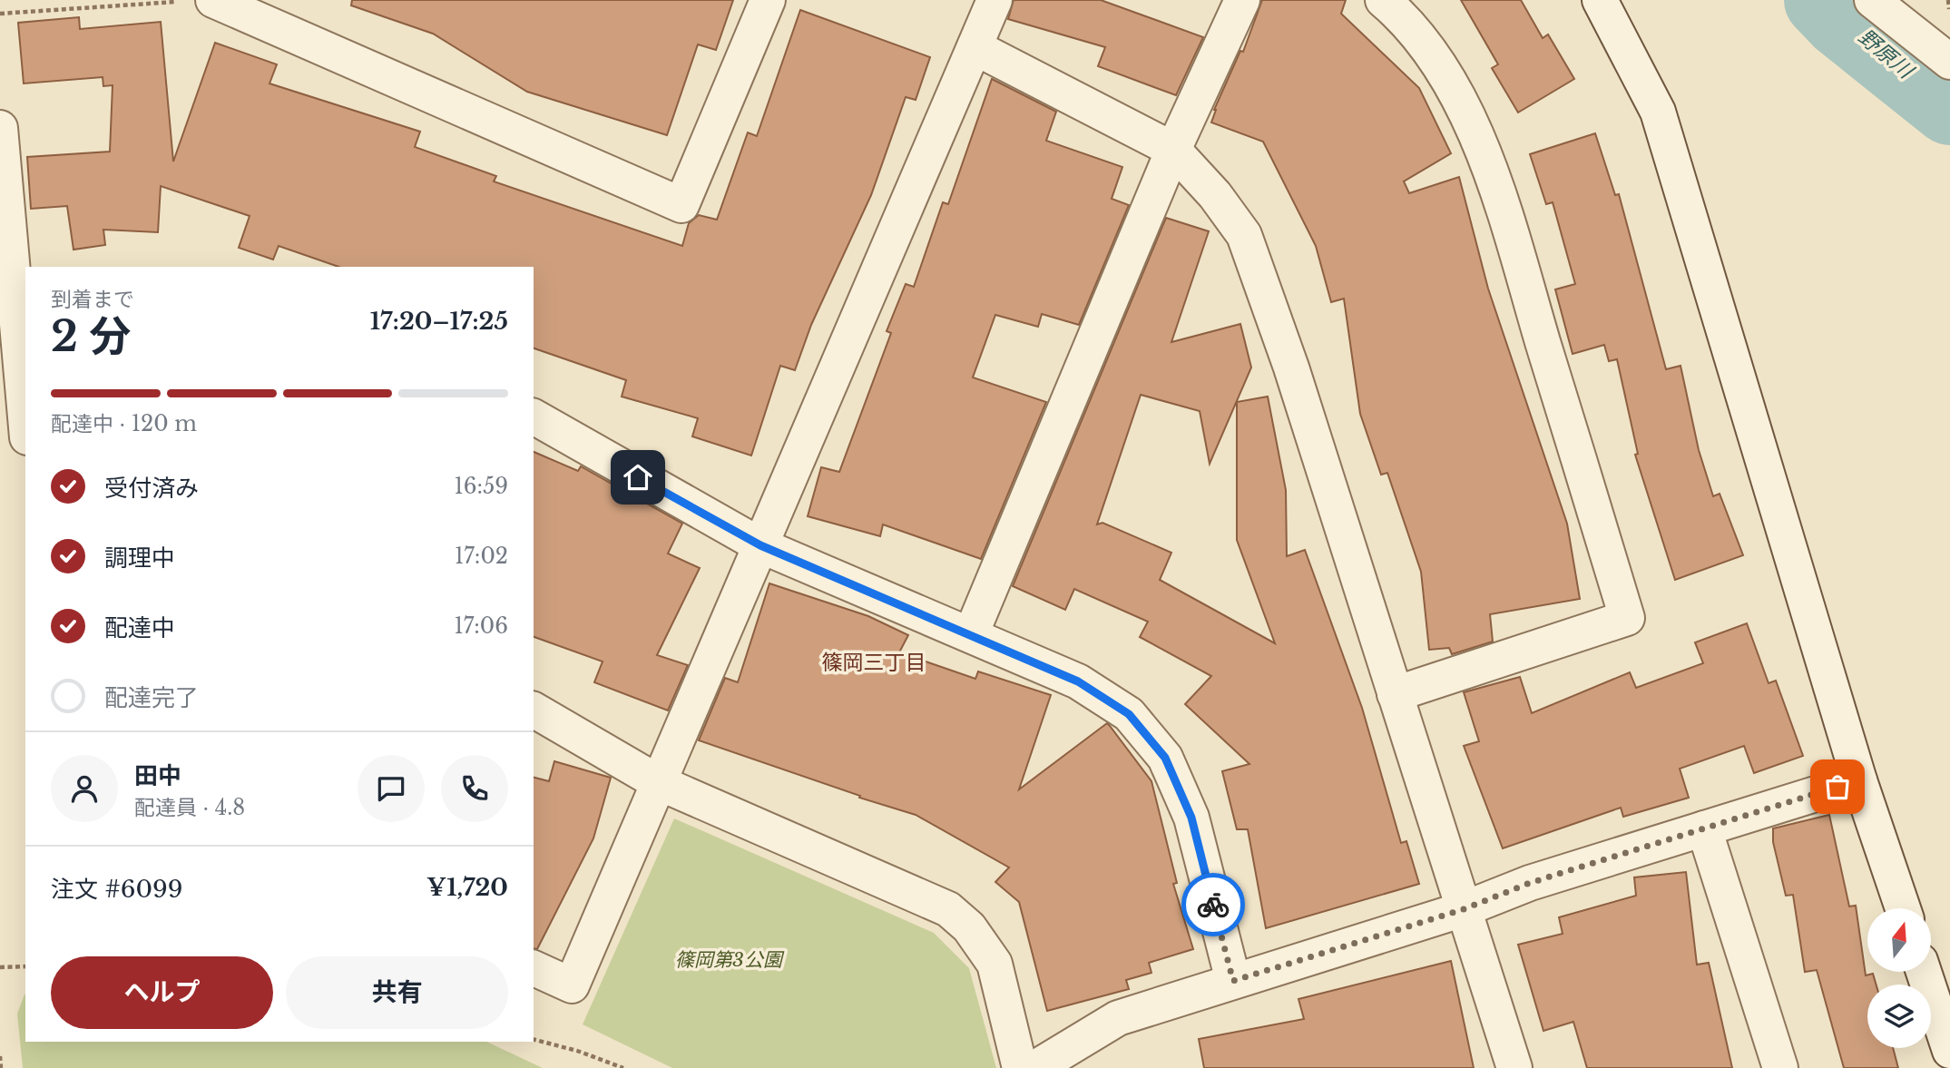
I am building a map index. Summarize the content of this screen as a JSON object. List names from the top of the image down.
{
  "districts": ["篠岡三丁目"],
  "water": ["野原川"],
  "parks": ["篠岡第3公園"],
  "north": "top",
  "page": {
    "heading": ["2 分", "到着まで", "17:20–17:25"],
    "panel": [
      "田中",
      "配達員 · 4.8",
      "注文 #6099",
      "¥1,720"
    ],
    "bar": "配達中 · 120 m",
    "list": [
      ["受付済み", "16:59"],
      ["調理中", "17:02"],
      ["配達中", "17:06"],
      "配達完了"
    ],
    "buttons": ["ヘルプ", "共有"]
  }
}
